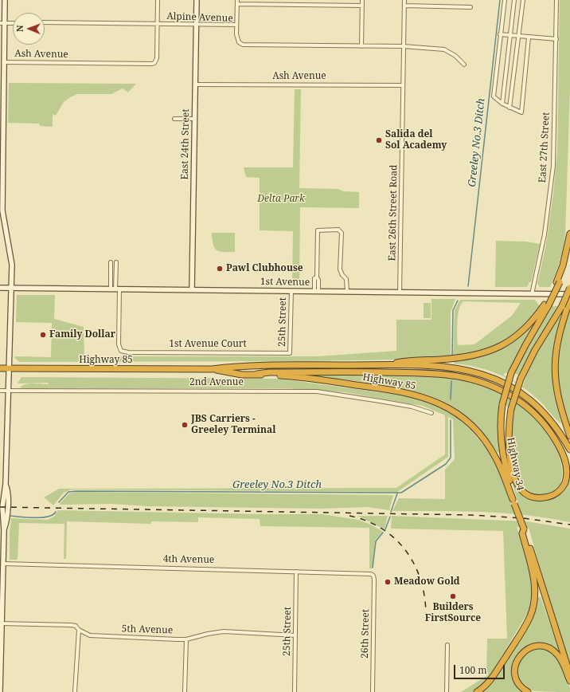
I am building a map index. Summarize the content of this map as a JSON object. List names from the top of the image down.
{
  "streets": {
    "highway": ["Highway 85", "Highway 34"],
    "street": [
      "Alpine Avenue",
      "Ash Avenue",
      "East 24th Street",
      "East 27th Street",
      "East 26th Street Road",
      "1st Avenue",
      "25th Street",
      "1st Avenue Court",
      "2nd Avenue",
      "4th Avenue",
      "5th Avenue",
      "26th Street"
    ]
  },
  "crossings": [
    ["Alpine Avenue", "Ash Avenue"],
    ["Alpine Avenue", "East 24th Street"],
    ["Alpine Avenue", "East 26th Street Road"],
    ["Ash Avenue", "East 24th Street"],
    ["Ash Avenue", "East 26th Street Road"],
    ["East 24th Street", "1st Avenue"],
    ["East 27th Street", "1st Avenue"],
    ["East 26th Street Road", "1st Avenue"],
    ["1st Avenue", "25th Street"],
    ["1st Avenue", "1st Avenue Court"],
    ["25th Street", "1st Avenue Court"],
    ["25th Street", "4th Avenue"],
    ["25th Street", "5th Avenue"],
    ["Highway 85", "Highway 34"],
    ["4th Avenue", "26th Street"]
  ],
  "water": ["Greeley No.3 Ditch"],
  "parks": ["Delta Park"],
  "places": [
    "Salida del Sol Academy",
    "Pawl Clubhouse",
    "Family Dollar",
    "JBS Carriers - Greeley Terminal",
    "Meadow Gold",
    "Builders FirstSource"
  ],
  "scale_bar": "100 m",
  "north": "left"
}
